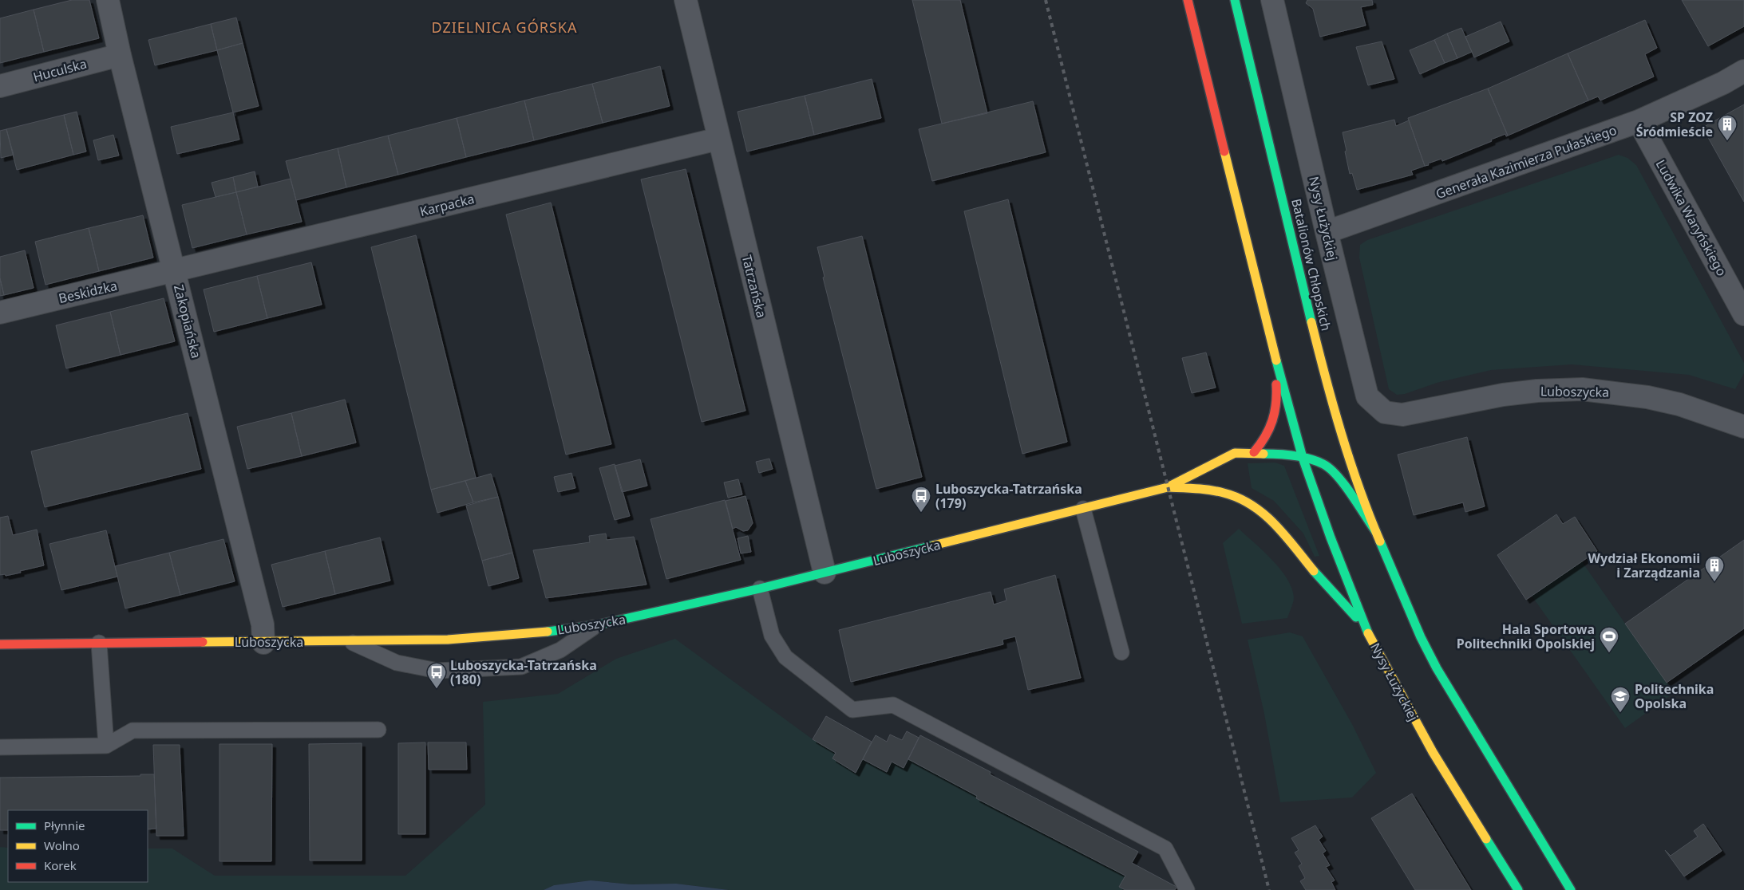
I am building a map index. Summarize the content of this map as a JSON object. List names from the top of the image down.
{
  "streets": {
    "main road": ["Nysy Łużyckiej", "Batalionów Chłopskich", "Luboszycka"],
    "street": [
      "Huculska",
      "Generała Kazimierza Pułaskiego",
      "Karpacka",
      "Ludwika Waryńskiego",
      "Tatrzańska",
      "Beskidzka",
      "Zakopiańska"
    ]
  },
  "crossings": [
    ["Huculska", "Zakopiańska"],
    ["Generała Kazimierza Pułaskiego", "Ludwika Waryńskiego"],
    ["Generała Kazimierza Pułaskiego", "Nysy Łużyckiej"],
    ["Karpacka", "Tatrzańska"],
    ["Karpacka", "Beskidzka"],
    ["Karpacka", "Zakopiańska"],
    ["Nysy Łużyckiej", "Luboszycka"],
    ["Tatrzańska", "Luboszycka"],
    ["Beskidzka", "Zakopiańska"],
    ["Zakopiańska", "Luboszycka"]
  ],
  "districts": ["DZIELNICA GÓRSKA"],
  "places": {
    "building": ["SP ZOZ Śródmieście", "Wydział Ekonomii i Zarządzania"],
    "bus stop": ["Luboszycka-Tatrzańska (179)", "Luboszycka-Tatrzańska (180)"],
    "sports": ["Hala Sportowa Politechniki Opolskiej"],
    "school or university": ["Politechnika Opolska"]
  },
  "legend": ["Płynnie", "Wolno", "Korek"]
}
